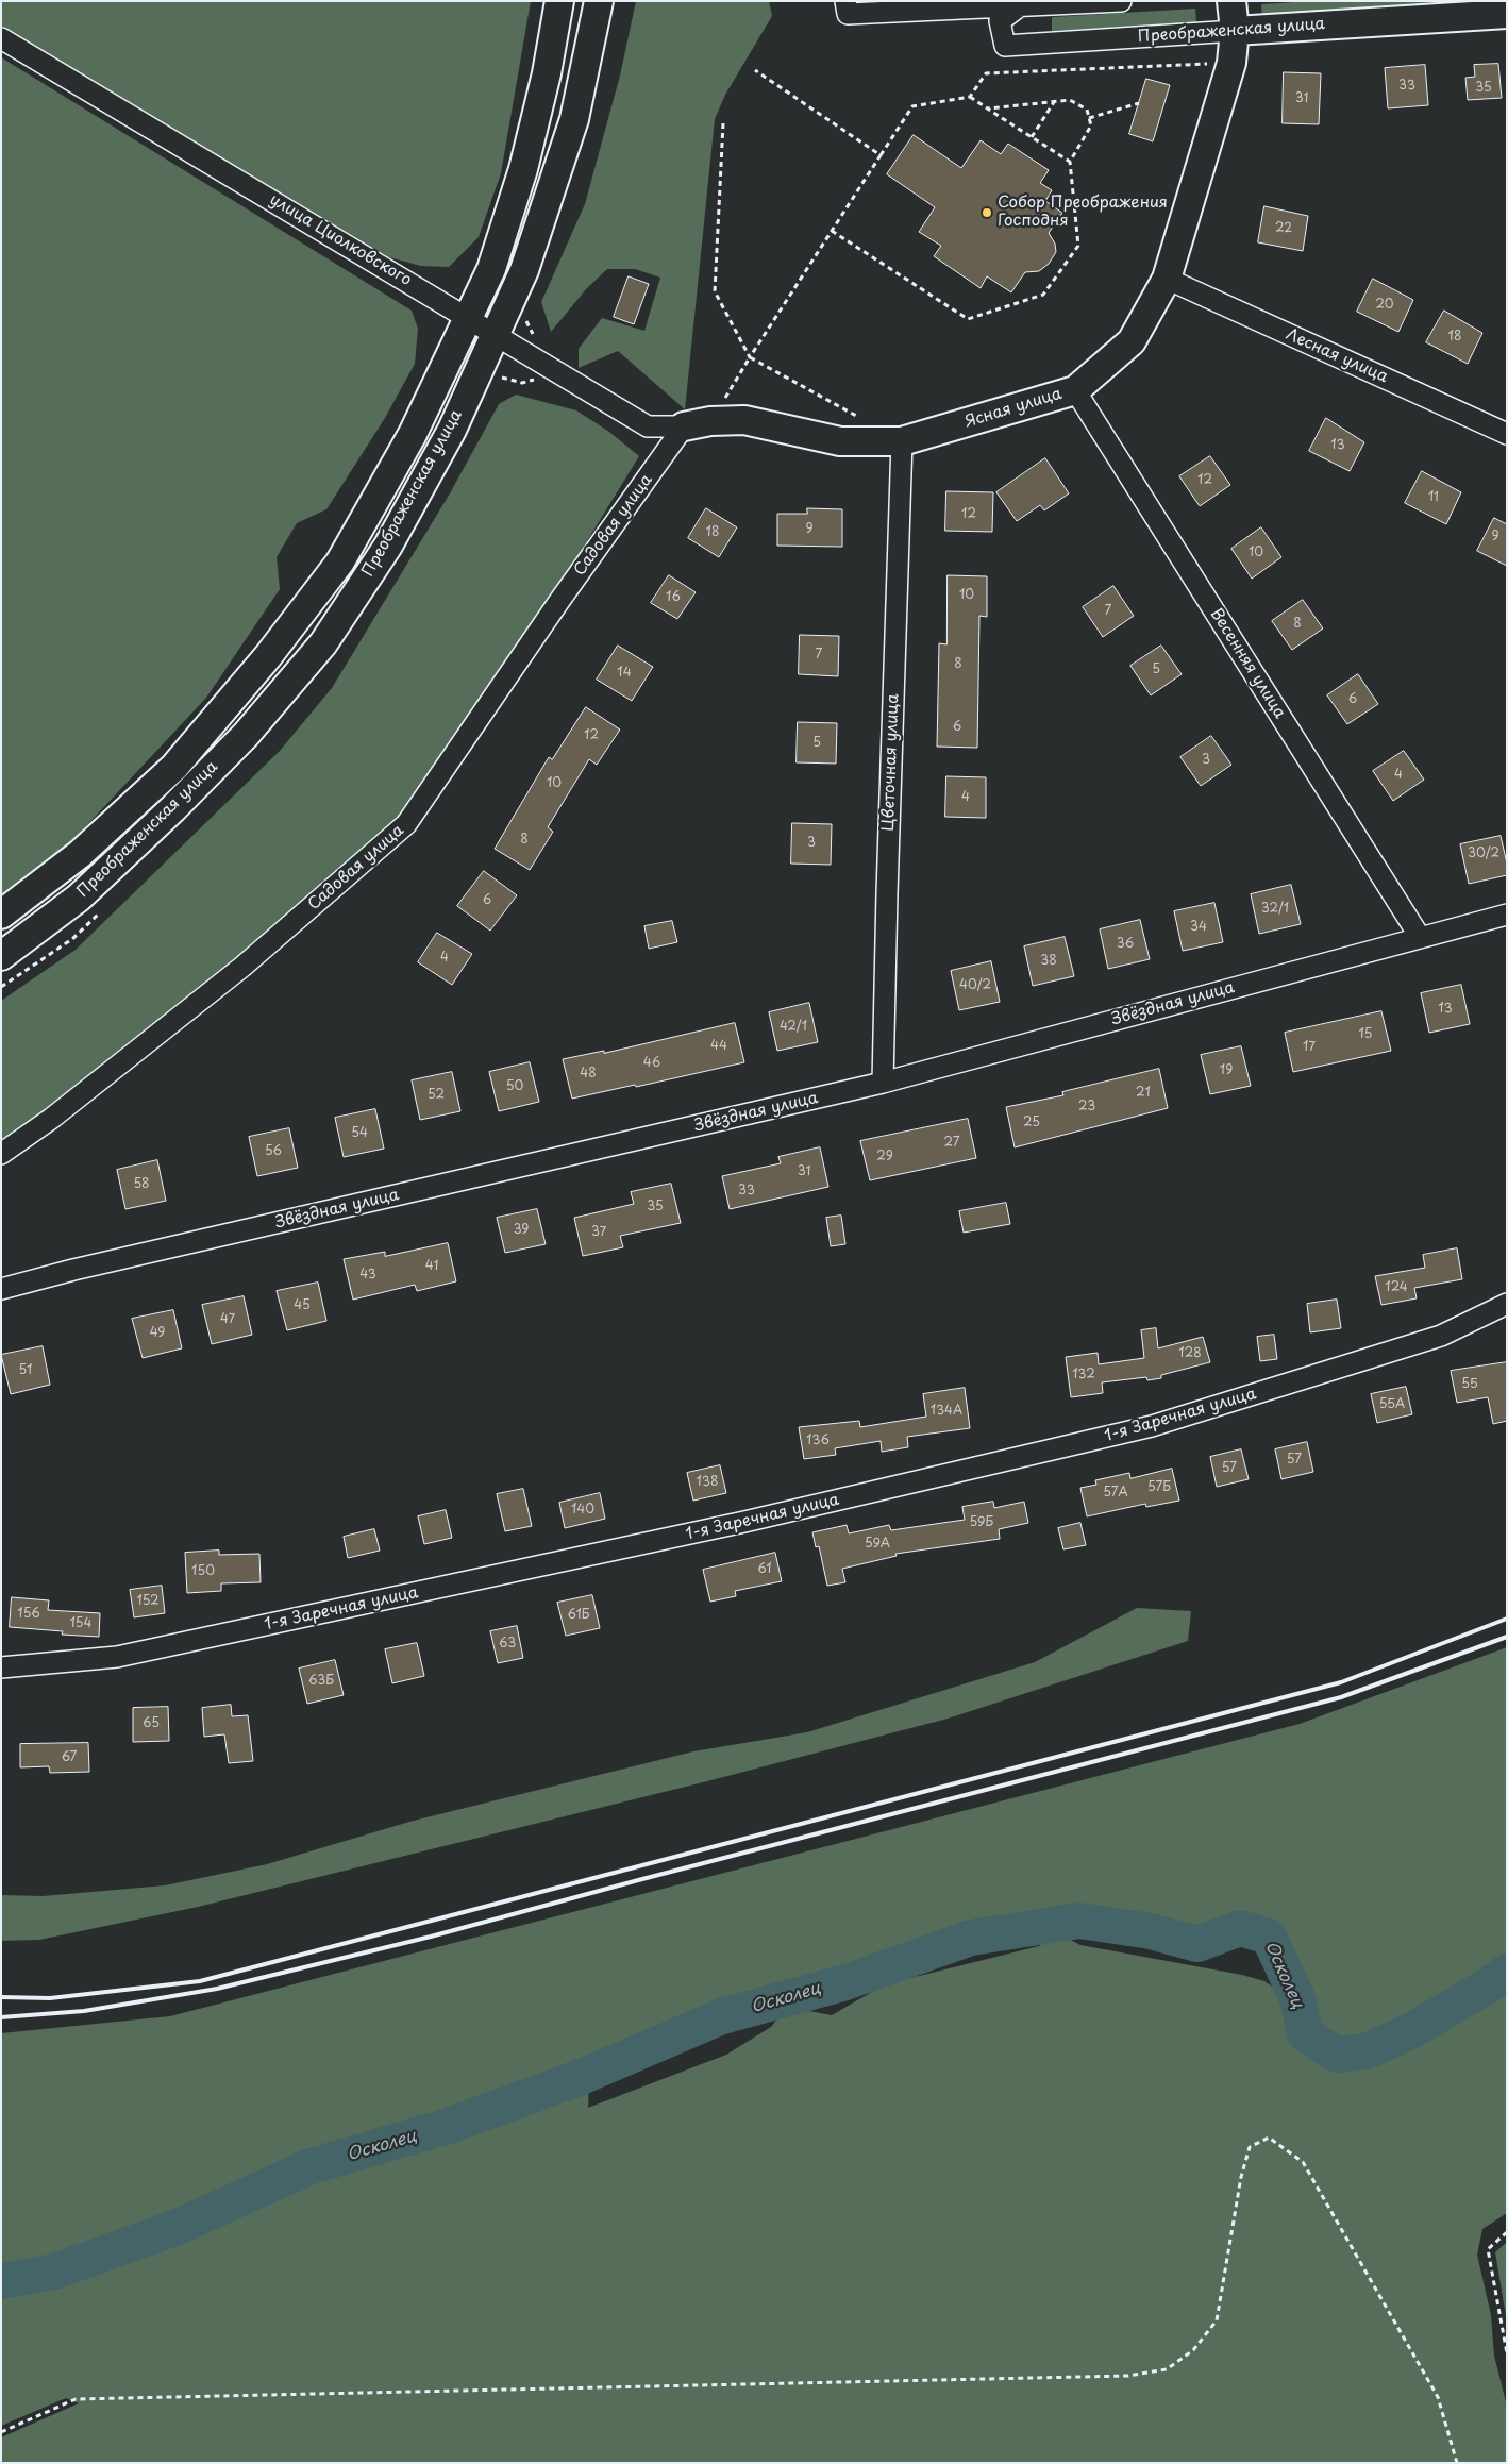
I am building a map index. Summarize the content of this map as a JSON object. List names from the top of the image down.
{
  "streets": {
    "main road": ["Преображенская улица", "Ясная улица"],
    "street": [
      "улица Циолковского",
      "Лесная улица",
      "Садовая улица",
      "Весенняя улица",
      "Цветочная улица",
      "Звёздная улица",
      "1-я Заречная улица"
    ]
  },
  "crossings": [
    ["Преображенская улица", "улица Циолковского"],
    ["Преображенская улица", "Ясная улица"],
    ["улица Циолковского", "Ясная улица"],
    ["улица Циолковского", "Садовая улица"],
    ["Лесная улица", "Ясная улица"],
    ["Ясная улица", "Садовая улица"],
    ["Ясная улица", "Весенняя улица"],
    ["Ясная улица", "Цветочная улица"],
    ["Весенняя улица", "Звёздная улица"],
    ["Цветочная улица", "Звёздная улица"]
  ],
  "water": ["Осколец"],
  "places": ["Собор Преображения Господня"],
  "house_numbers": [
    "33",
    "35",
    "31",
    "22",
    "20",
    "18",
    "13",
    "12",
    "11",
    "12",
    "9",
    "18",
    "9",
    "10",
    "10",
    "16",
    "7",
    "8",
    "7",
    "8",
    "5",
    "14",
    "6",
    "6",
    "12",
    "5",
    "3",
    "4",
    "10",
    "4",
    "8",
    "3",
    "30/2",
    "6",
    "32/1",
    "34",
    "36",
    "4",
    "38",
    "40/2",
    "13",
    "42/1",
    "15",
    "44",
    "17",
    "46",
    "19",
    "48",
    "50",
    "21",
    "52",
    "23",
    "25",
    "54",
    "27",
    "56",
    "29",
    "31",
    "58",
    "33",
    "35",
    "39",
    "37",
    "41",
    "43",
    "124",
    "45",
    "47",
    "49",
    "128",
    "51",
    "132",
    "55",
    "55А",
    "134А",
    "136",
    "57",
    "57",
    "138",
    "57Б",
    "57А",
    "140",
    "59Б",
    "59А",
    "61",
    "150",
    "152",
    "156",
    "61Б",
    "154",
    "63",
    "63Б",
    "65",
    "67"
  ]
}
